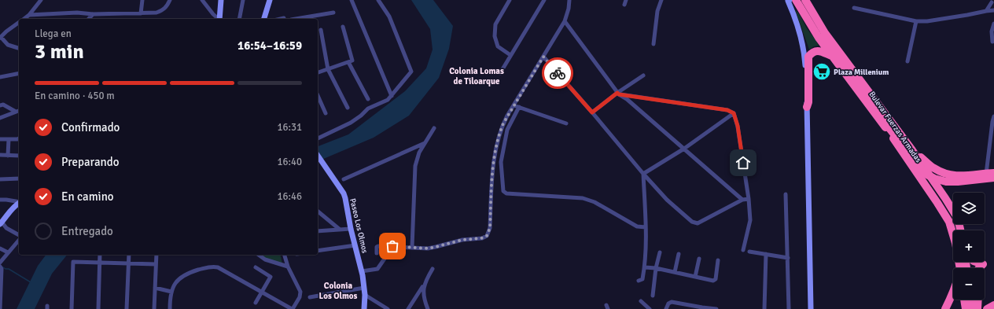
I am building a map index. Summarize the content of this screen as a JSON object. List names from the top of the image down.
{
  "streets": {
    "highway": ["Bulevar Fuerzas Armadas"],
    "street": ["Paseo Los Olmos"]
  },
  "districts": ["Colonia Lomas de Tiloarque", "Colonia Los Olmos"],
  "places": {
    "supermarket": ["Plaza Millenium"]
  },
  "page": {
    "heading": ["3 min", "Llega en", "16:54–16:59"],
    "bar": "En camino · 450 m",
    "list": [
      ["Confirmado", "16:31"],
      ["Preparando", "16:40"],
      ["En camino", "16:46"],
      "Entregado"
    ],
    "map_buttons": ["+", "−"]
  }
}
